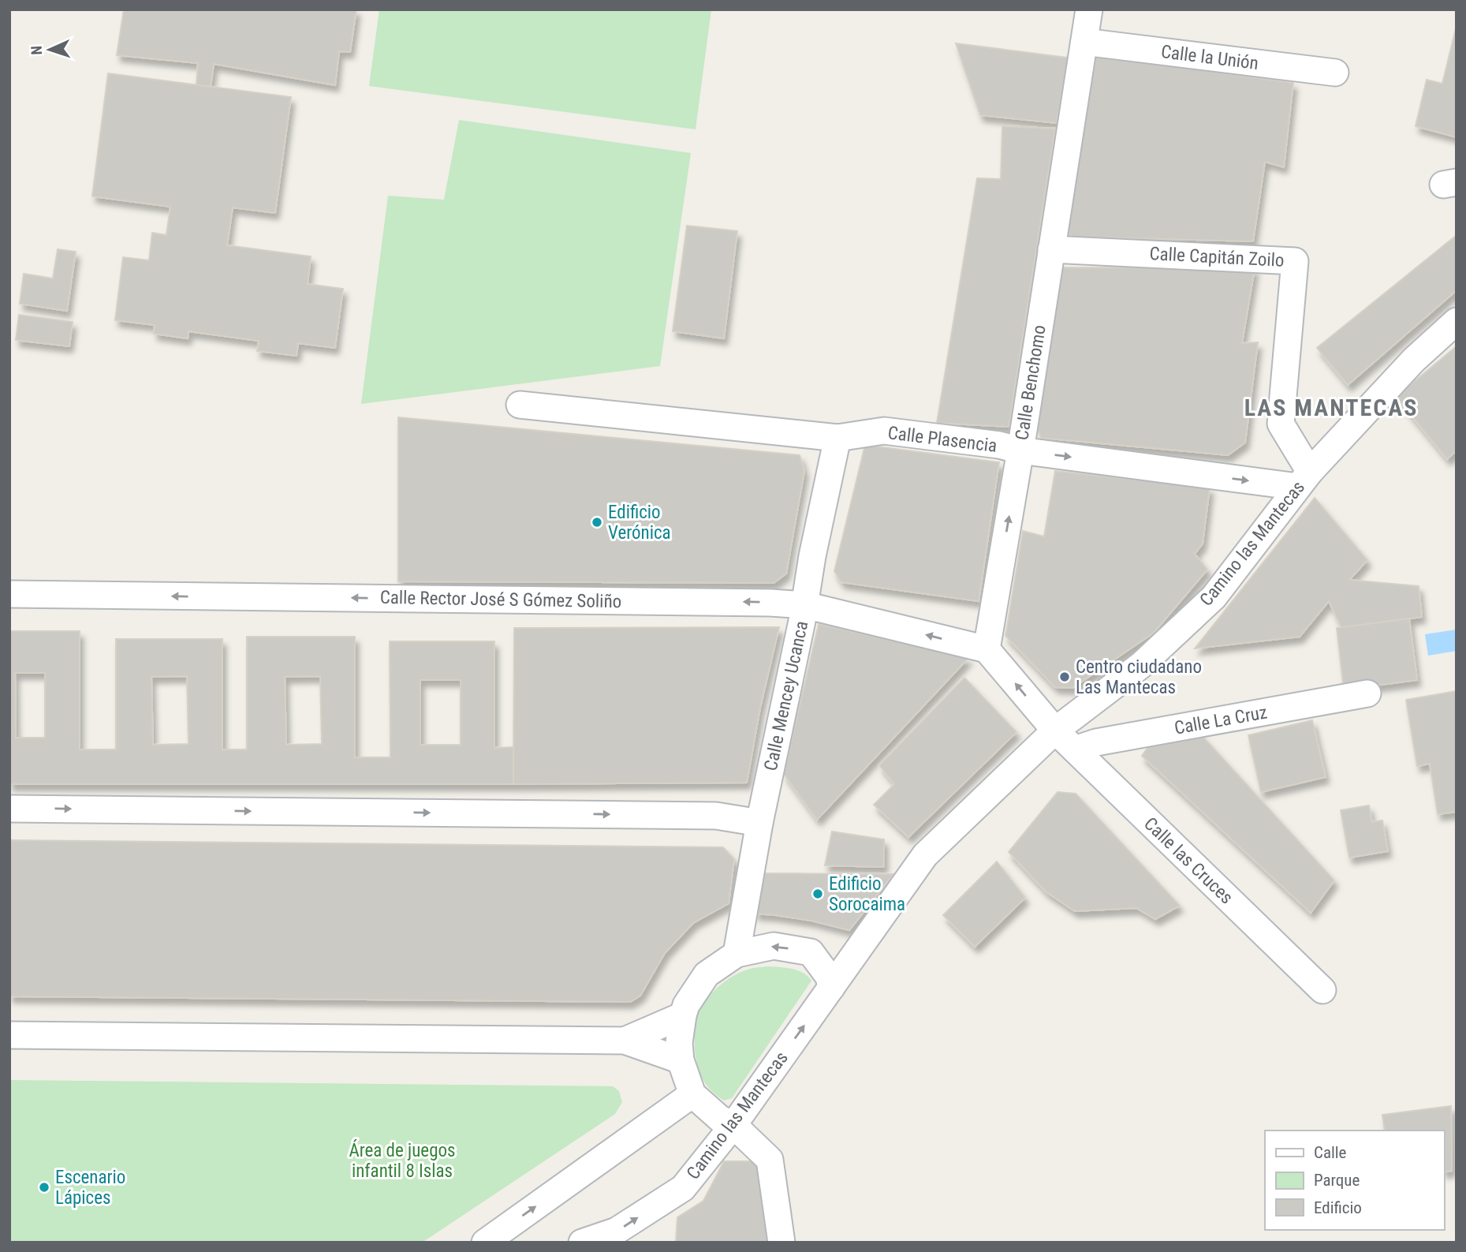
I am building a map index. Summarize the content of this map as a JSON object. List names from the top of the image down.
{
  "streets": {
    "street": [
      "Calle la Unión",
      "Calle Capitán Zoilo",
      "Calle Benchomo",
      "Calle Plasencia",
      "Camino las Mantecas",
      "Calle Rector José S Gómez Soliño",
      "Calle Mencey Ucanca",
      "Calle La Cruz",
      "Calle las Cruces"
    ]
  },
  "crossings": [
    ["Calle la Unión", "Calle Benchomo"],
    ["Calle Capitán Zoilo", "Calle Benchomo"],
    ["Calle Capitán Zoilo", "Calle Plasencia"],
    ["Calle Capitán Zoilo", "Camino las Mantecas"],
    ["Calle Benchomo", "Calle Plasencia"],
    ["Calle Benchomo", "Calle Rector José S Gómez Soliño"],
    ["Calle Plasencia", "Camino las Mantecas"],
    ["Calle Plasencia", "Calle Mencey Ucanca"],
    ["Camino las Mantecas", "Calle las Cruces"],
    ["Calle Rector José S Gómez Soliño", "Calle Mencey Ucanca"],
    ["Calle La Cruz", "Calle las Cruces"]
  ],
  "one_way": ["Calle Plasencia"],
  "districts": ["LAS MANTECAS"],
  "parks": ["Área de juegos infantil 8 Islas"],
  "places": [
    "Edificio Verónica",
    "Centro ciudadano Las Mantecas",
    "Edificio Sorocaima",
    "Escenario Lápices"
  ],
  "legend": ["Calle", "Parque", "Edificio"],
  "north": "left"
}
